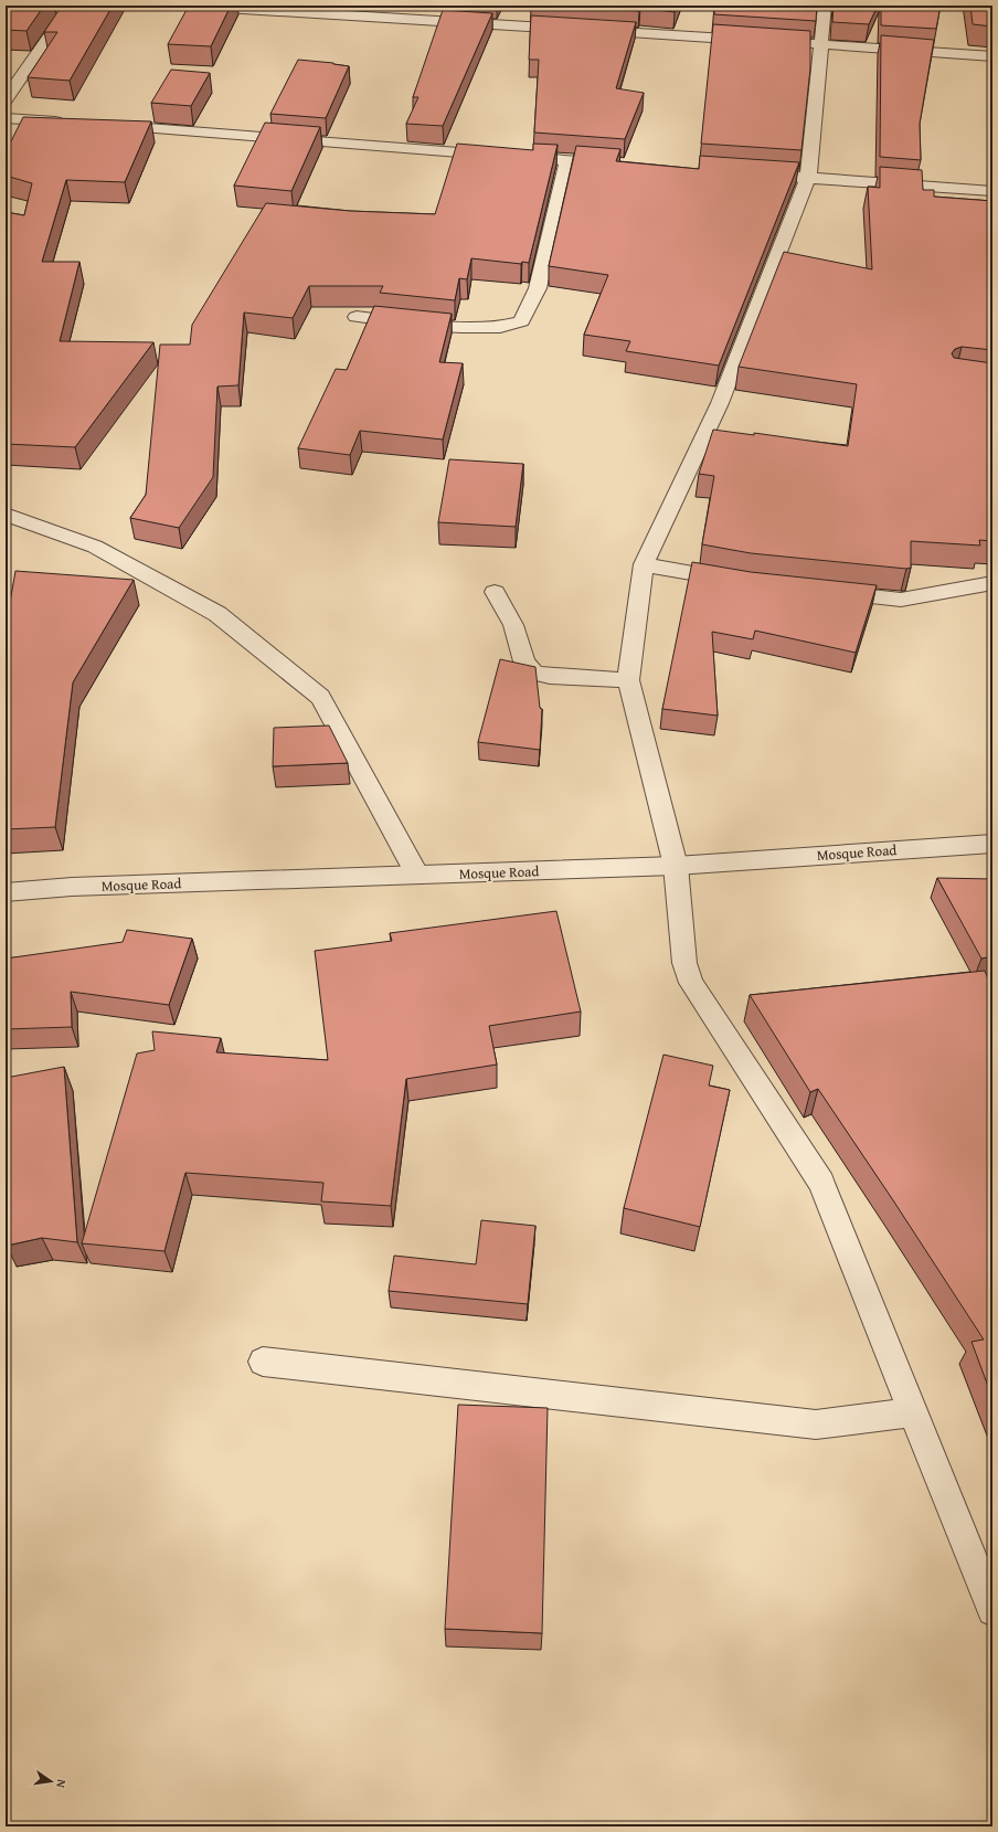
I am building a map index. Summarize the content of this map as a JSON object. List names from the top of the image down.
{
  "streets": {
    "street": ["Mosque Road"]
  },
  "north": "right"
}
